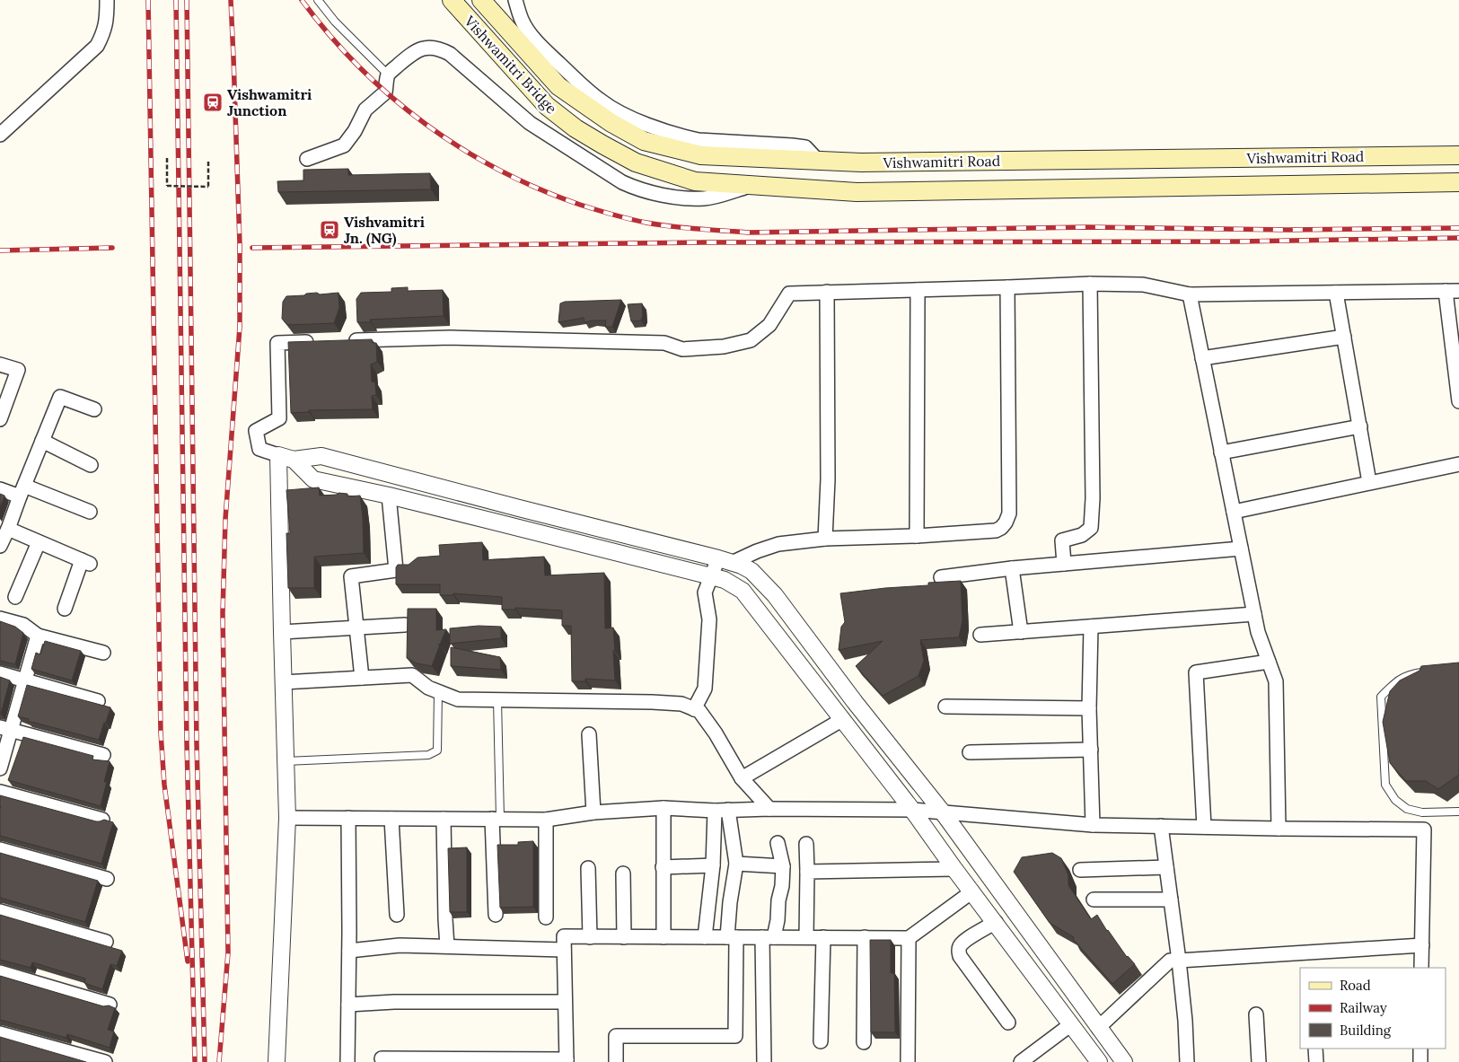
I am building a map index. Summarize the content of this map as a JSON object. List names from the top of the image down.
{
  "streets": {
    "main road": ["Vishwamitri Bridge", "Vishwamitri Road"]
  },
  "crossings": [
    ["Vishwamitri Bridge", "Vishwamitri Road"]
  ],
  "places": {
    "station": ["Vishwamitri Junction", "Vishvamitri Jn. (NG)"]
  },
  "legend": ["Road", "Railway", "Building"]
}
